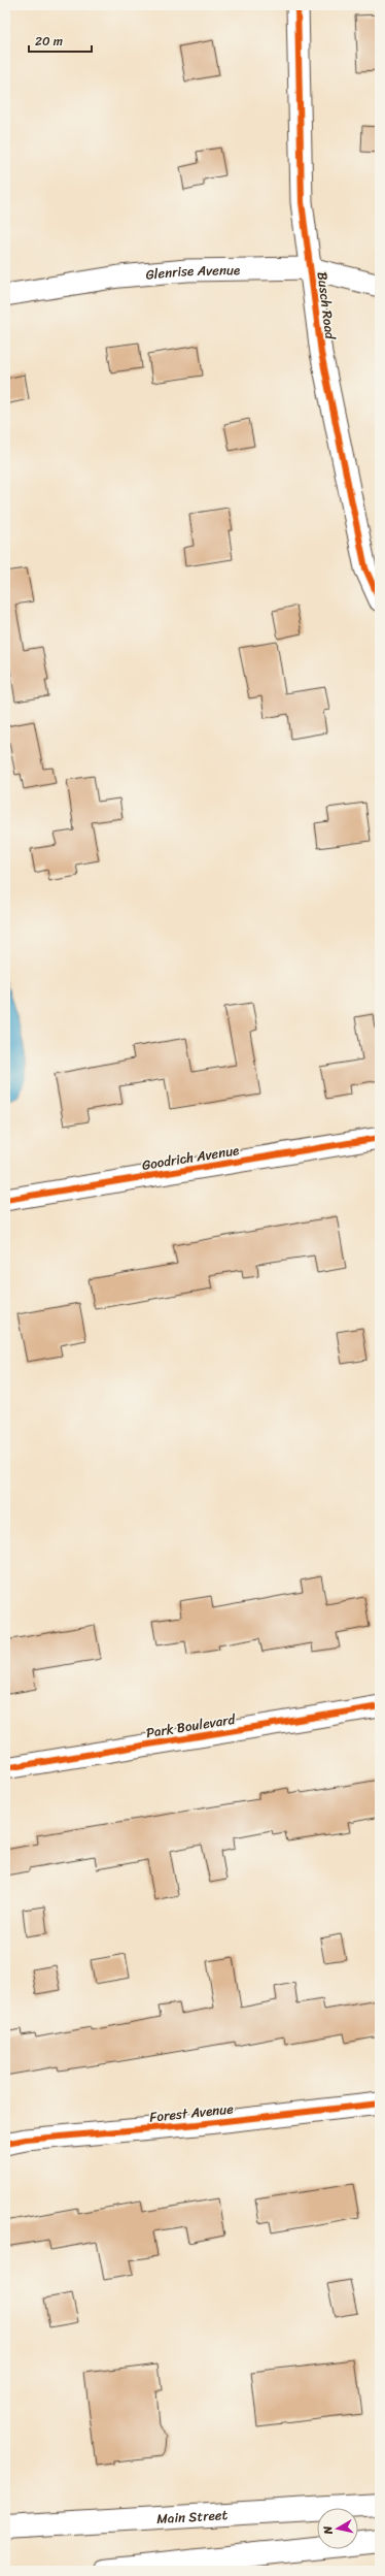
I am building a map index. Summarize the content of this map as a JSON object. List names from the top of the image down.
{
  "streets": {
    "street": [
      "Glenrise Avenue",
      "Busch Road",
      "Goodrich Avenue",
      "Park Boulevard",
      "Forest Avenue",
      "Main Street"
    ]
  },
  "crossings": [
    ["Glenrise Avenue", "Busch Road"]
  ],
  "scale_bar": "20 m",
  "north": "left"
}
